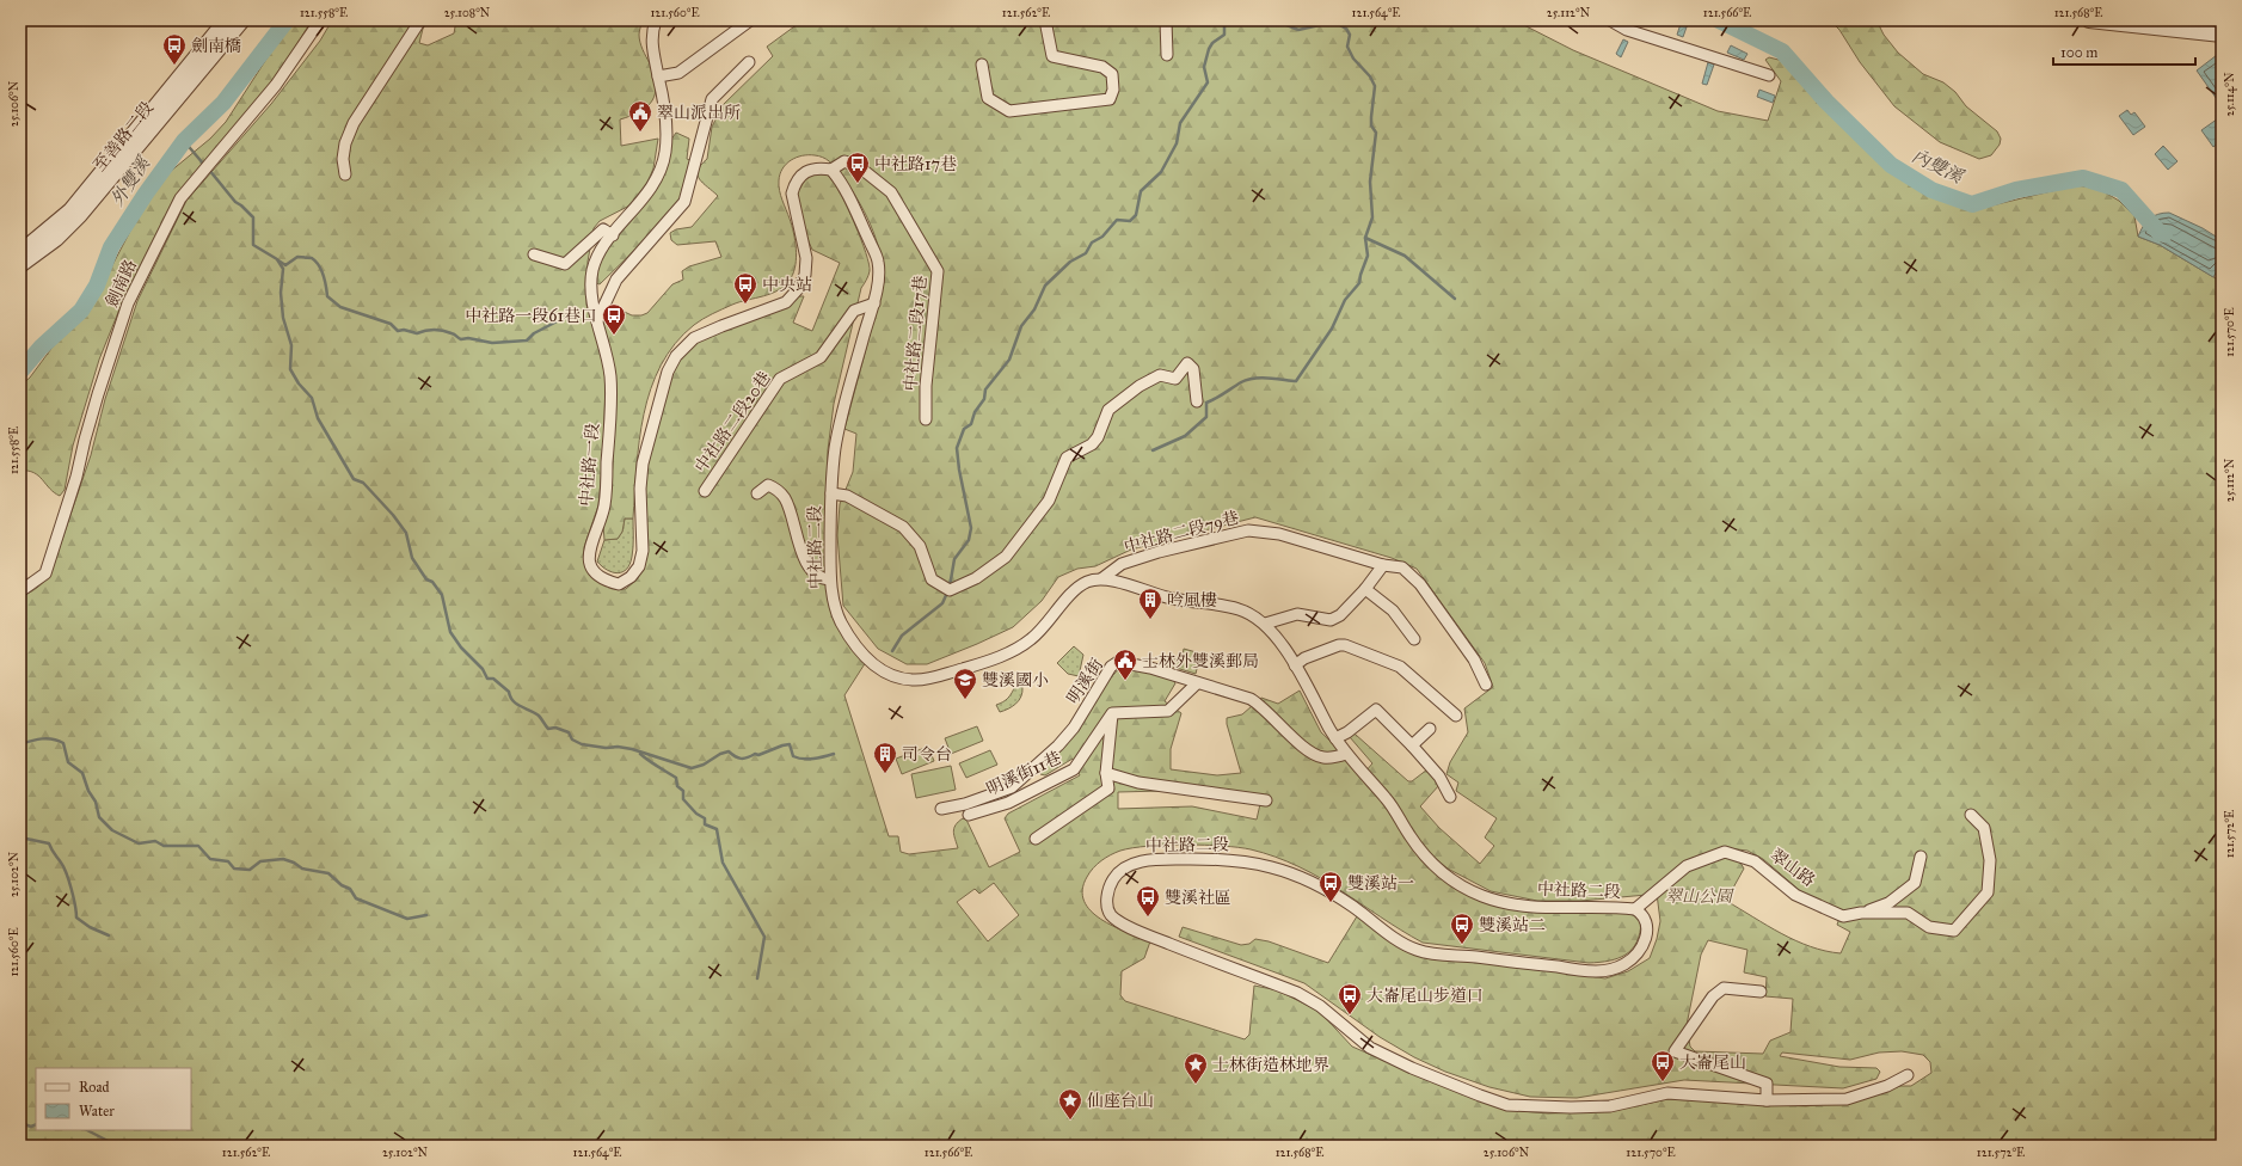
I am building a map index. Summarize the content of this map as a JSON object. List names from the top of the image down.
{
  "streets": {
    "street": [
      "至善路二段",
      "劍南路",
      "中社路二段17巷",
      "中社路二段20巷",
      "中社路一段",
      "中社路二段79巷",
      "中社路二段",
      "明溪街",
      "明溪街11巷",
      "翠山路"
    ]
  },
  "crossings": [
    ["中社路二段17巷", "中社路一段"],
    ["中社路二段17巷", "中社路二段"],
    ["中社路二段20巷", "中社路二段"],
    ["中社路一段", "中社路二段"],
    ["中社路二段79巷", "中社路二段"],
    ["中社路二段", "明溪街"],
    ["中社路二段", "翠山路"]
  ],
  "water": ["內雙溪", "外雙溪"],
  "parks": ["翠山公園"],
  "places": {
    "bus stop": [
      "劍南橋",
      "中社路17巷",
      "中央站",
      "中社路一段61巷口",
      "雙溪站一",
      "雙溪社區",
      "雙溪站二",
      "大崙尾山步道口",
      "大崙尾山"
    ],
    "public building": ["翠山派出所", "士林外雙溪郵局"],
    "building": ["吟風樓", "司令台"],
    "school or university": ["雙溪國小"],
    "place": ["士林街造林地界", "仙座台山"]
  },
  "legend": ["Road", "Water"],
  "scale_bar": "100 m",
  "coordinates": [
    "121.558°E",
    "25.108°N",
    "121.560°E",
    "121.562°E",
    "121.564°E",
    "25.112°N",
    "121.566°E",
    "121.568°E",
    "25.114°N",
    "25.106°N",
    "121.570°E",
    "121.572°E",
    "25.102°N"
  ]
}
